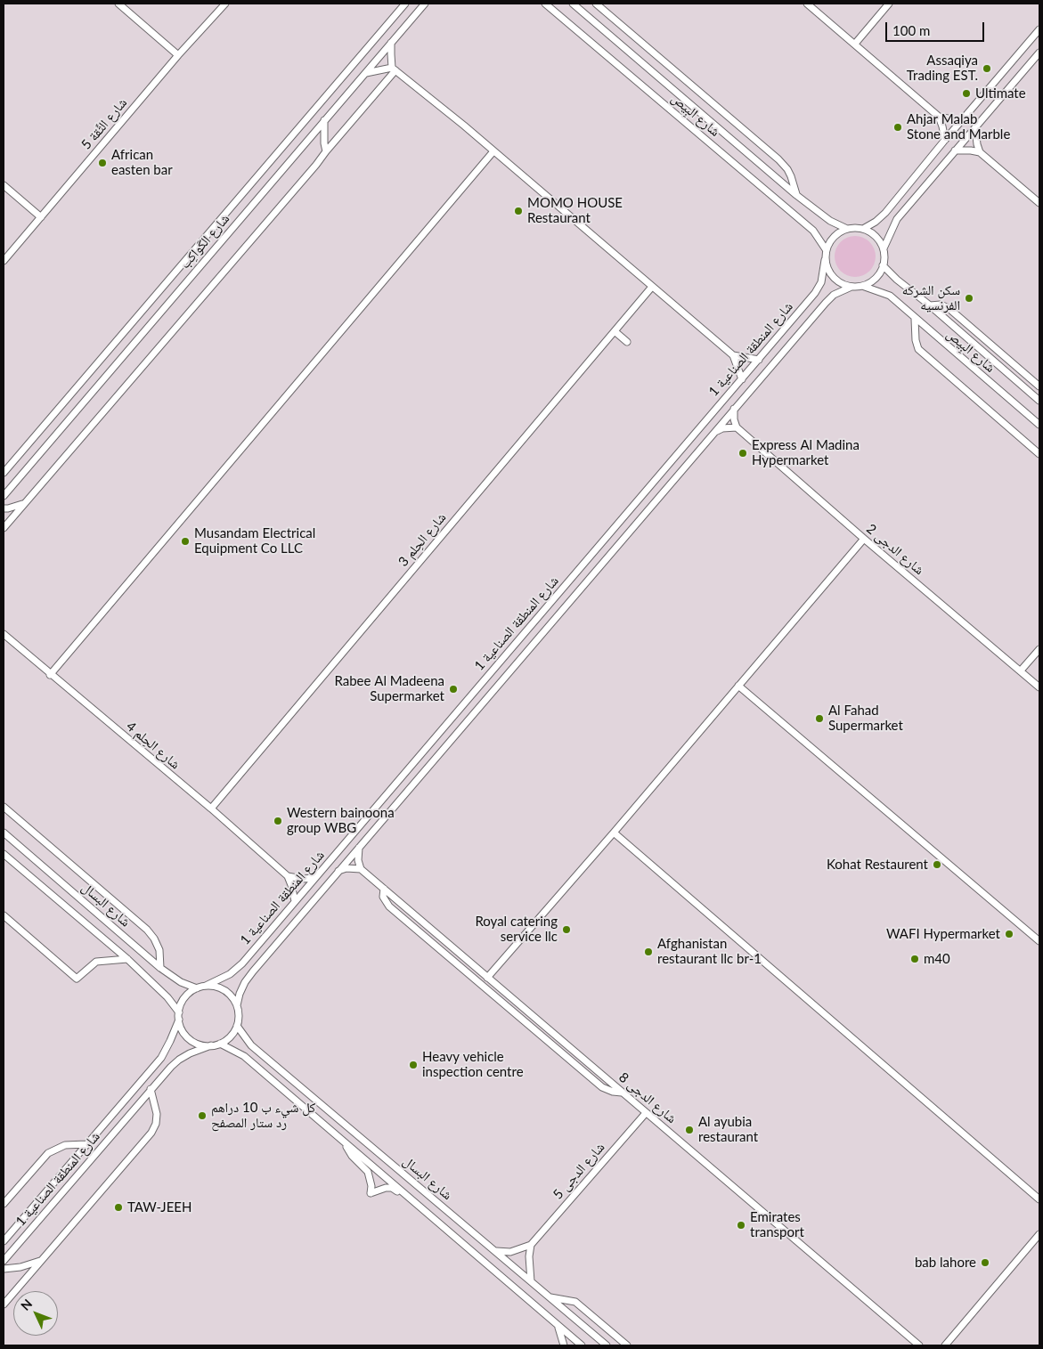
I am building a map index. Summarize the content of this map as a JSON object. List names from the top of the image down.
{
  "streets": {
    "street": [
      "شارع البِيص",
      "شارع الثِّقة 5",
      "شارع الكَواكِب",
      "شارع المنطقة الصناعية 1",
      "شارع الحِلم 3",
      "شارع الدجى 2",
      "شارع الحِلم 4",
      "شارع البسال",
      "شارع الدجى 8",
      "شارع الدجى 5"
    ]
  },
  "crossings": [
    ["شارع البِيص", "شارع المنطقة الصناعية 1"],
    ["شارع المنطقة الصناعية 1", "شارع الحِلم 4"],
    ["شارع المنطقة الصناعية 1", "شارع البسال"],
    ["شارع الحِلم 3", "شارع الحِلم 4"],
    ["شارع الدجى 8", "شارع الدجى 5"]
  ],
  "places": [
    "Assaqiya Trading EST.",
    "Ultimate",
    "Ahjar Malab Stone and Marble",
    "African easten bar",
    "MOMO HOUSE Restaurant",
    "سكن الشركه الفرنسيه",
    "Express Al Madina Hypermarket",
    "Musandam Electrical Equipment Co LLC",
    "Rabee Al Madeena Supermarket",
    "Al Fahad Supermarket",
    "Western bainoona group WBG",
    "Kohat Restaurent",
    "Royal catering service llc",
    "WAFI Hypermarket",
    "Afghanistan restaurant llc br-1",
    "m40",
    "Heavy vehicle inspection centre",
    "كل شيء ب 10 دراهم رد ستار المصفح",
    "Al ayubia restaurant",
    "TAW-JEEH",
    "Emirates transport",
    "bab lahore"
  ],
  "scale_bar": "100 m",
  "north": "top left"
}
